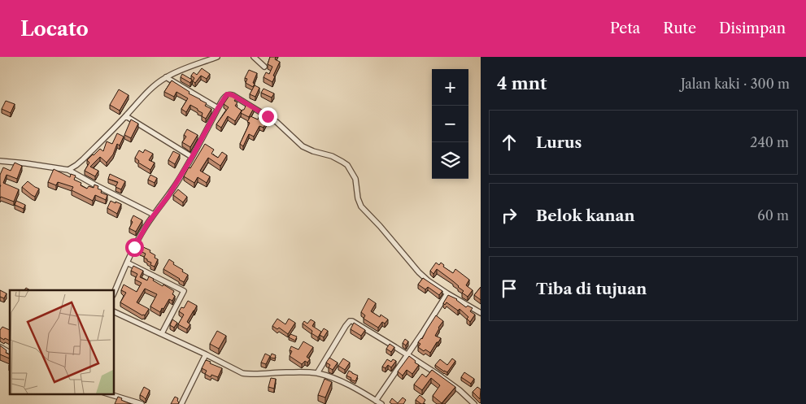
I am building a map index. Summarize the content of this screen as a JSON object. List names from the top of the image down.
{
  "page": {
    "header": "Locato",
    "nav": ["Peta", "Rute", "Disimpan"],
    "heading": ["4 mnt", "Jalan kaki · 300 m"],
    "map_buttons": ["+", "−"],
    "list": [
      ["Lurus", "240 m"],
      ["Belok kanan", "60 m"],
      "Tiba di tujuan"
    ]
  }
}
